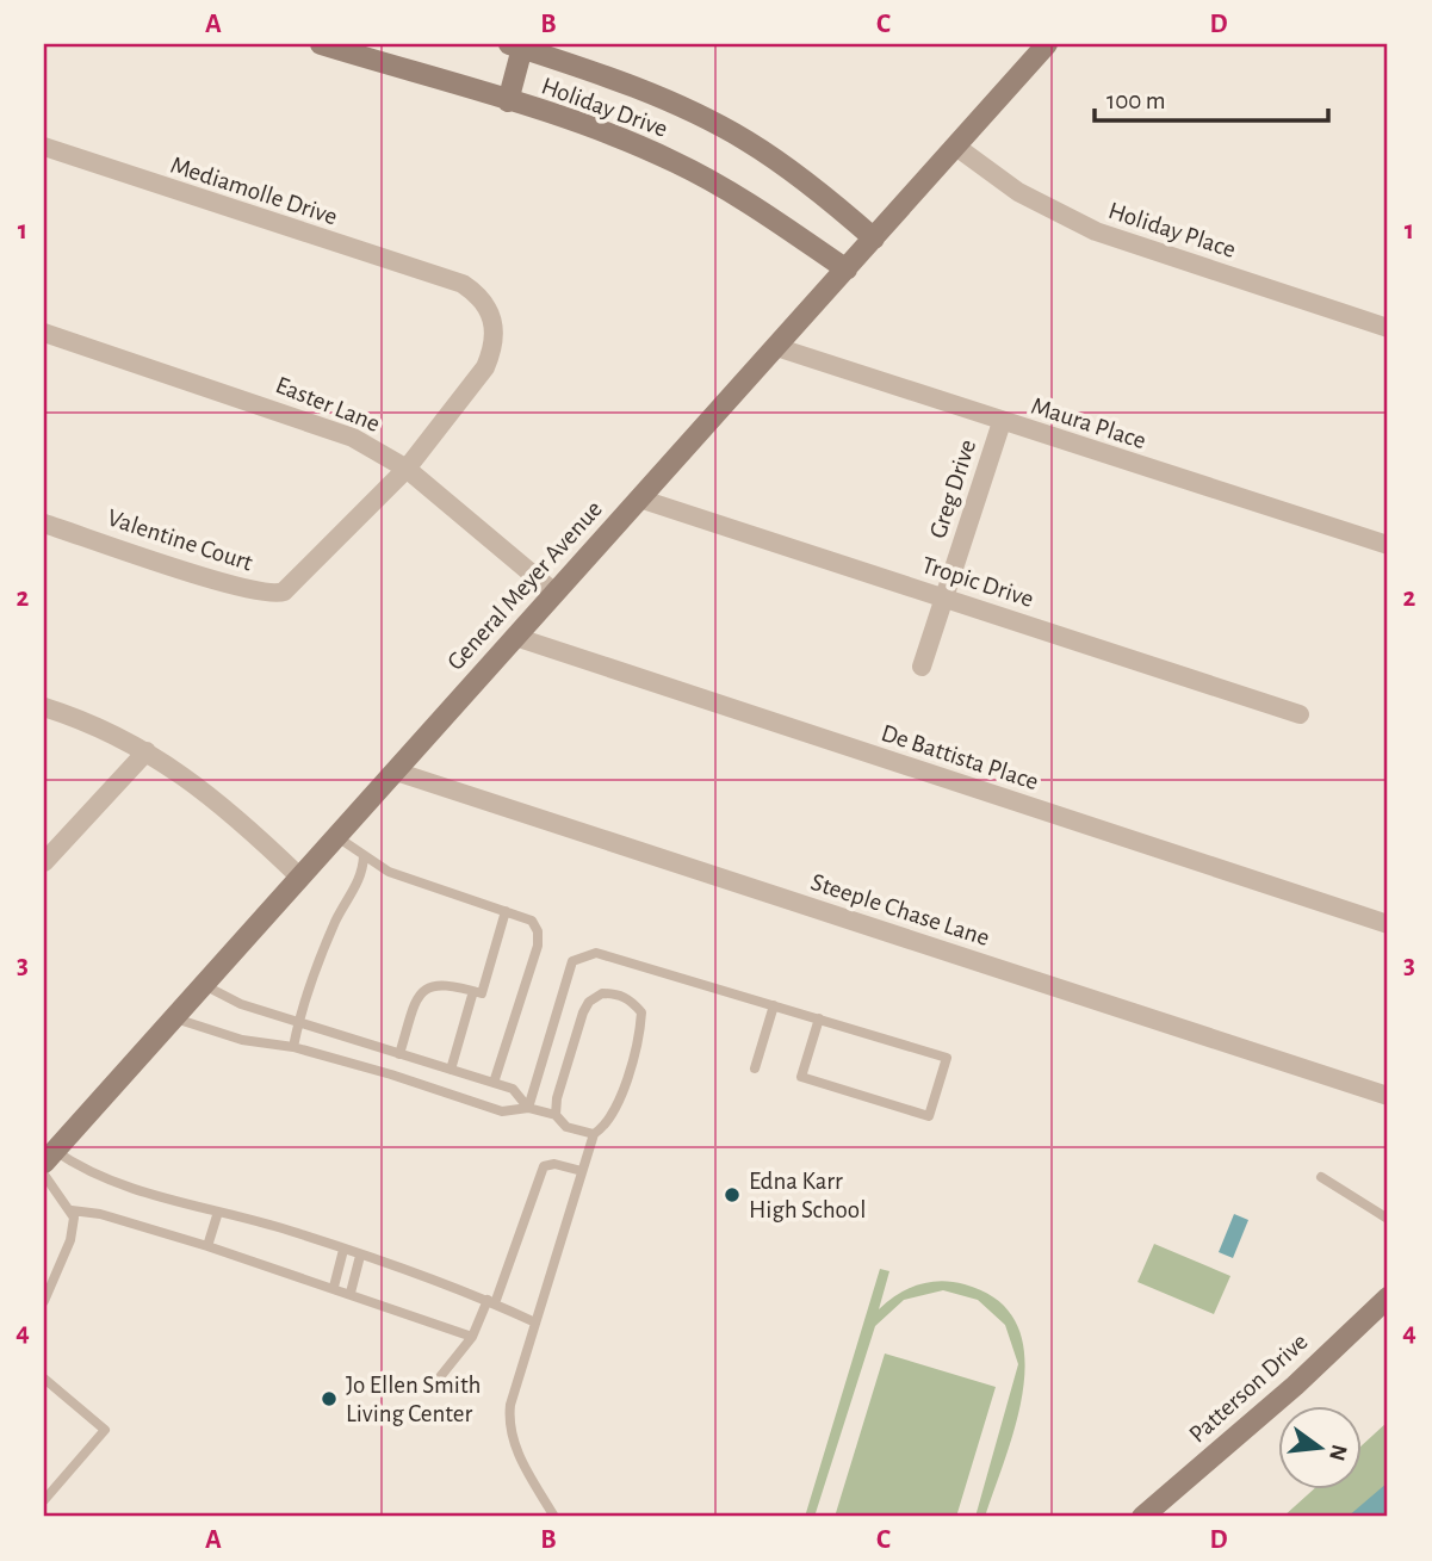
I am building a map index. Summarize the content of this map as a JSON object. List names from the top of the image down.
{
  "streets": {
    "main road": ["Holiday Drive", "General Meyer Avenue", "Patterson Drive"],
    "street": [
      "Mediamolle Drive",
      "Holiday Place",
      "Easter Lane",
      "Maura Place",
      "Greg Drive",
      "Valentine Court",
      "Tropic Drive",
      "De Battista Place",
      "Steeple Chase Lane"
    ]
  },
  "crossings": [
    ["Holiday Drive", "General Meyer Avenue"],
    ["Mediamolle Drive", "Easter Lane"],
    ["Mediamolle Drive", "Valentine Court"],
    ["Holiday Place", "General Meyer Avenue"],
    ["Easter Lane", "General Meyer Avenue"],
    ["Maura Place", "Greg Drive"],
    ["Maura Place", "General Meyer Avenue"],
    ["Greg Drive", "Tropic Drive"],
    ["Tropic Drive", "General Meyer Avenue"],
    ["General Meyer Avenue", "De Battista Place"],
    ["General Meyer Avenue", "Steeple Chase Lane"]
  ],
  "places": ["Edna Karr High School", "Jo Ellen Smith Living Center"],
  "scale_bar": "100 m",
  "north": "right",
  "grid": {
    "columns": [
      "A",
      "B",
      "C",
      "D"
    ],
    "rows": [
      "1",
      "2",
      "3",
      "4"
    ]
  }
}
